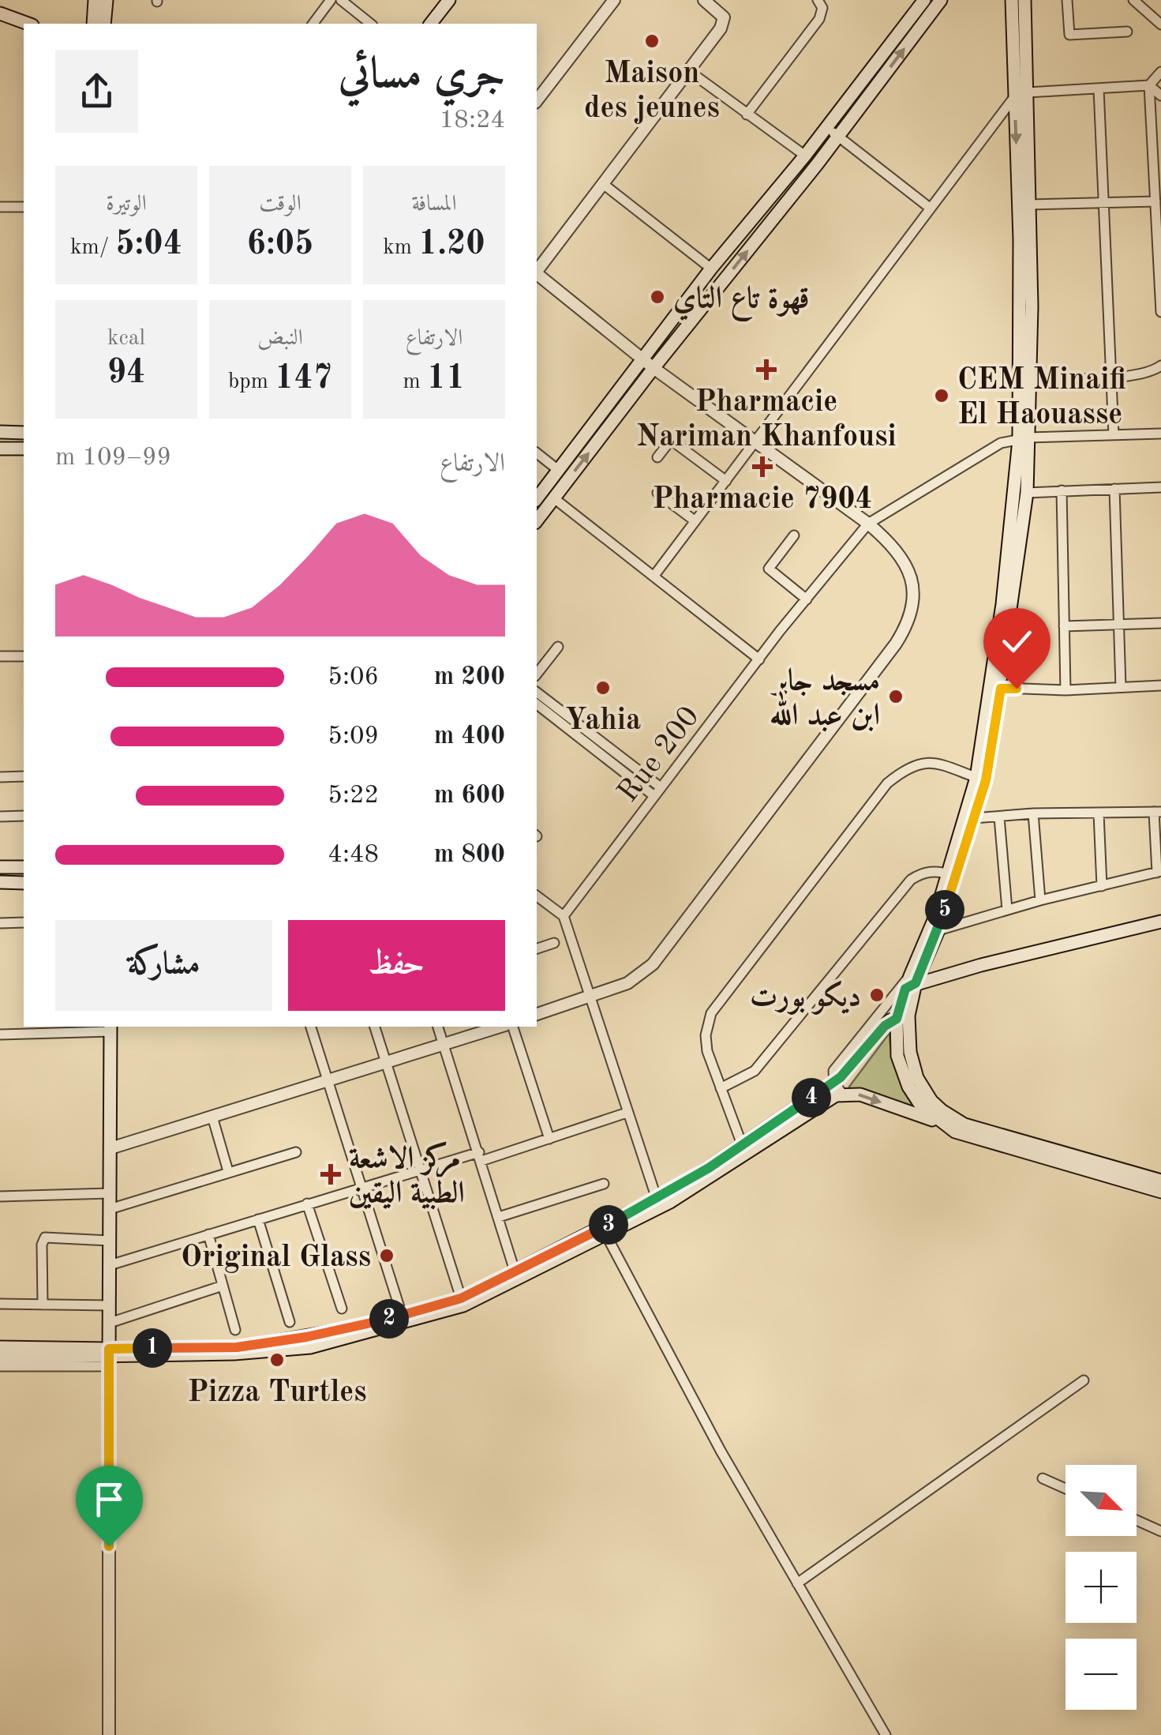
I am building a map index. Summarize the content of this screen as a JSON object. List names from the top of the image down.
{
  "streets": {
    "street": ["Rue 200"]
  },
  "places": {
    "other": [
      "Maison des jeunes",
      "قهوة تاع التاي",
      "CEM Minaifi El Haouasse",
      "Yahia",
      "مسجد جابر ابن عبد الله",
      "ديكو بورت",
      "Original Glass",
      "Pizza Turtles"
    ],
    "health": ["Pharmacie Nariman Khanfousi", "Pharmacie 7904", "مركز الاشعة الطبية اليقين"]
  },
  "north": "bottom right",
  "page": {
    "heading": ["جري مسائي", "18:24"],
    "stats": [
      ["المسافة", "1.20 km"],
      ["الوقت", "6:05"],
      ["الوتيرة", "5:04 /km"],
      ["الارتفاع", "11 m"],
      ["النبض", "147 bpm"],
      ["kcal", "94"]
    ],
    "chart": ["الارتفاع", "99–109 m"],
    "list": [
      {
        "name": "200 m",
        "note": "5:06"
      },
      {
        "name": "400 m",
        "note": "5:09"
      },
      {
        "name": "600 m",
        "note": "5:22"
      },
      {
        "name": "800 m",
        "note": "4:48"
      }
    ],
    "pins": [
      "5",
      "4",
      "3",
      "2",
      "1"
    ],
    "buttons": ["حفظ", "مشاركة"],
    "map_buttons": ["+", "−"]
  }
}
